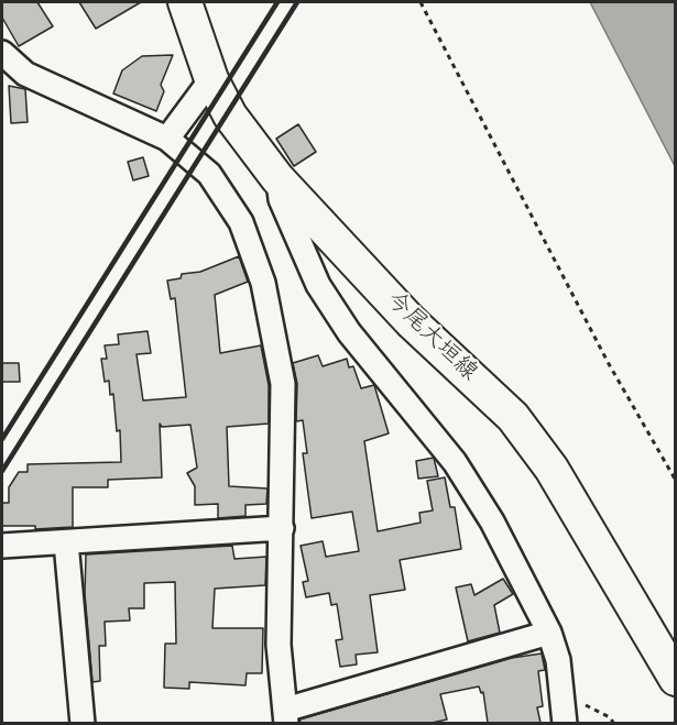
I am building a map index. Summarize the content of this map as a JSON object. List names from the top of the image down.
{
  "streets": {
    "main road": ["今尾大垣線"]
  }
}
